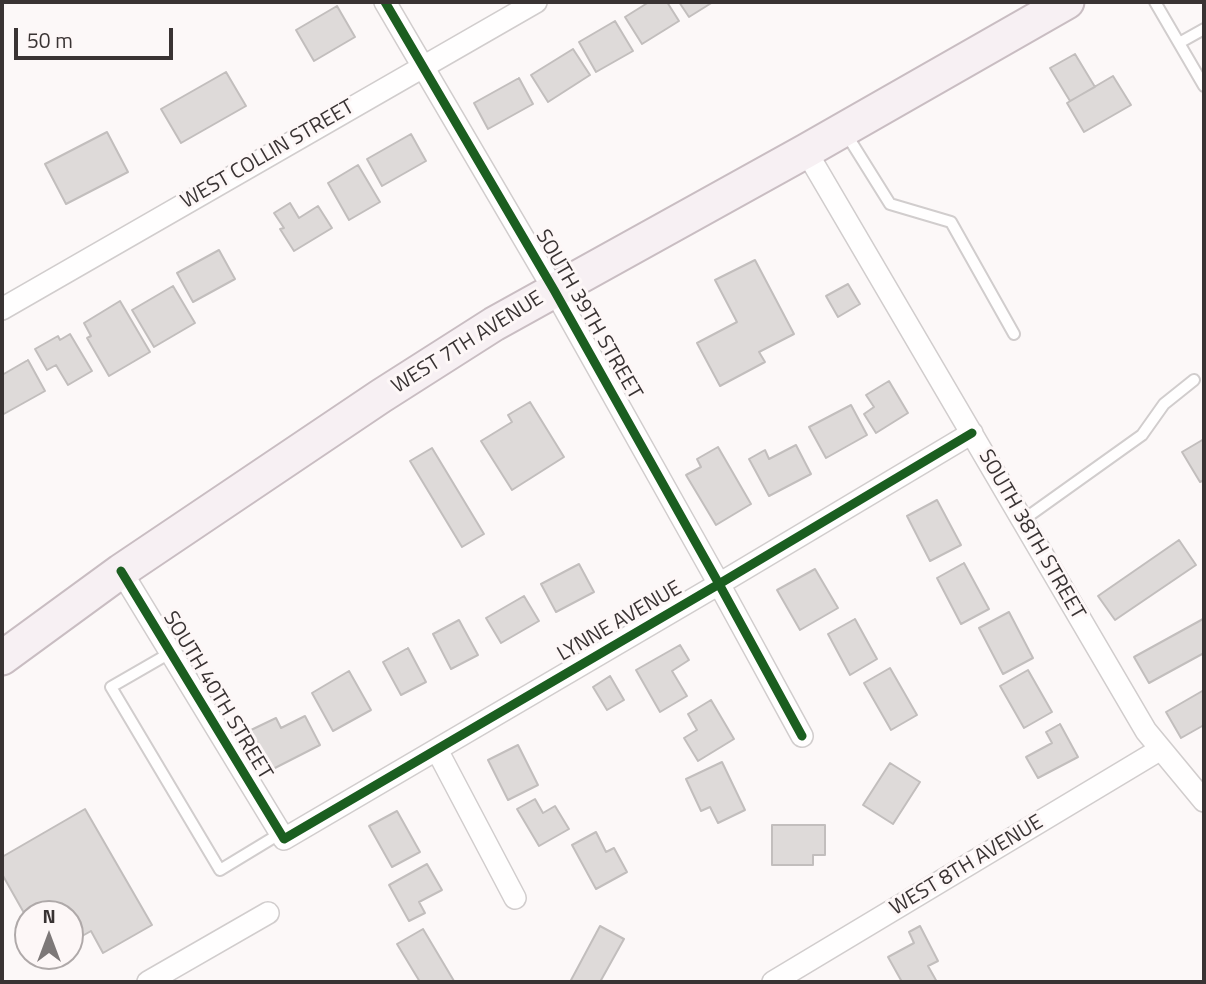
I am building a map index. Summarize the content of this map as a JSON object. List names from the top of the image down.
{
  "streets": {
    "main road": ["WEST 7TH AVENUE"],
    "street": [
      "WEST COLLIN STREET",
      "SOUTH 39TH STREET",
      "SOUTH 38TH STREET",
      "LYNNE AVENUE",
      "SOUTH 40TH STREET",
      "WEST 8TH AVENUE"
    ]
  },
  "crossings": [
    ["WEST COLLIN STREET", "SOUTH 39TH STREET"],
    ["SOUTH 39TH STREET", "WEST 7TH AVENUE"],
    ["SOUTH 39TH STREET", "LYNNE AVENUE"],
    ["WEST 7TH AVENUE", "SOUTH 38TH STREET"],
    ["WEST 7TH AVENUE", "SOUTH 40TH STREET"],
    ["SOUTH 38TH STREET", "LYNNE AVENUE"],
    ["SOUTH 38TH STREET", "WEST 8TH AVENUE"],
    ["LYNNE AVENUE", "SOUTH 40TH STREET"]
  ],
  "scale_bar": "50 m",
  "north": "top"
}
